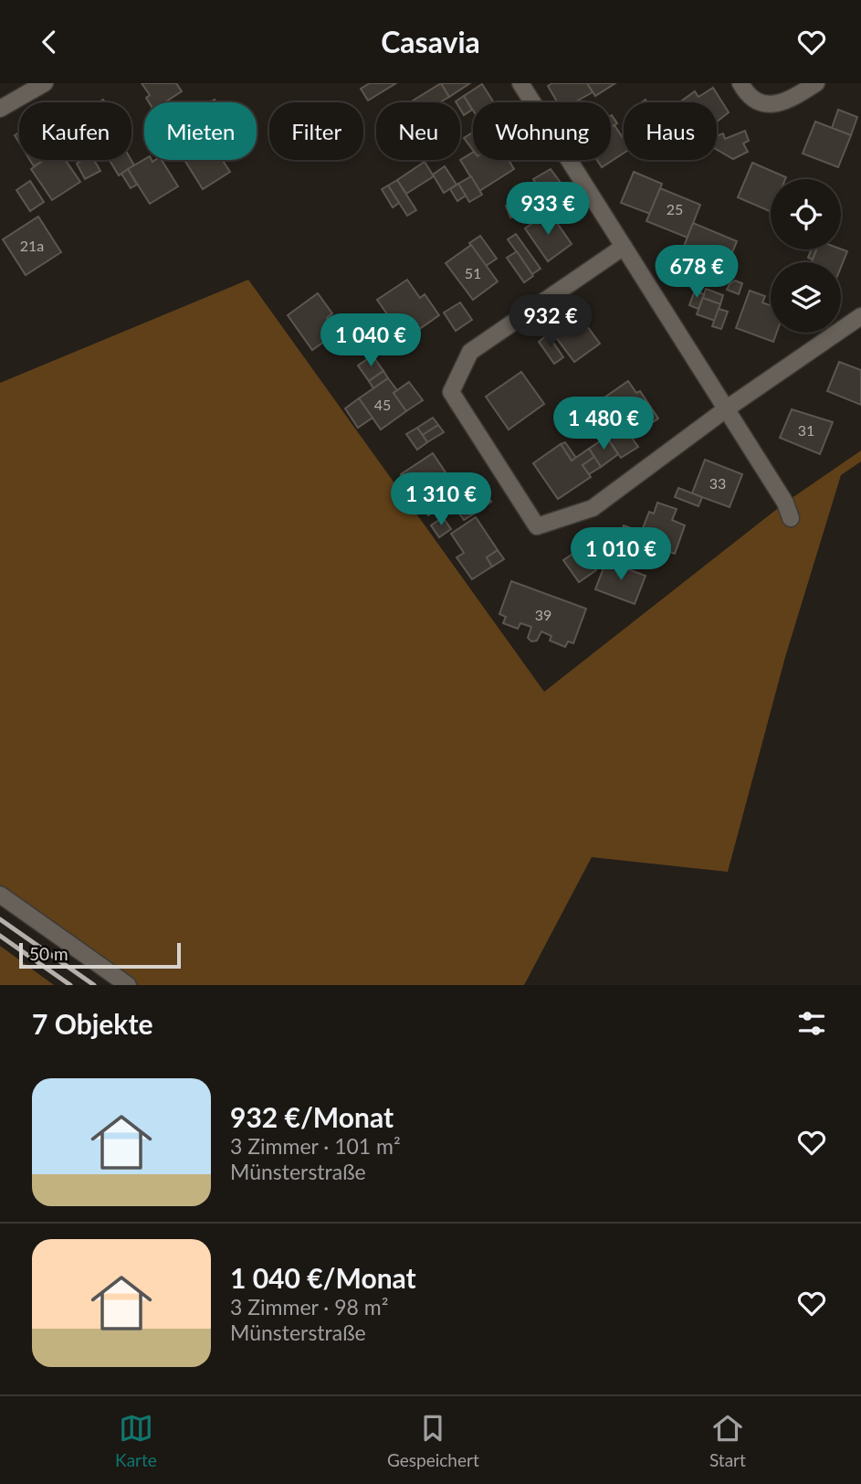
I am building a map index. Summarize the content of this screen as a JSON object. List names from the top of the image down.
{
  "house_numbers": [
    "25",
    "21a",
    "51",
    "45",
    "31",
    "33",
    "39"
  ],
  "scale_bar": "50 m",
  "page": {
    "header": "Casavia",
    "chip": [
      "Kaufen",
      "Mieten",
      "Filter",
      "Neu",
      "Wohnung",
      "Haus"
    ],
    "price": [
      "933 €",
      "678 €",
      "932 €",
      "1 040 €",
      "1 480 €",
      "1 310 €",
      "1 010 €"
    ],
    "scale": "50 m",
    "heading": "7 Objekte",
    "list": [
      {
        "name": "932 €/Monat",
        "note": "3 Zimmer · 101 m² · Münsterstraße"
      },
      {
        "name": "1 040 €/Monat",
        "note": "3 Zimmer · 98 m² · Münsterstraße"
      }
    ],
    "tabs": ["Karte", "Gespeichert", "Start"]
  }
}
